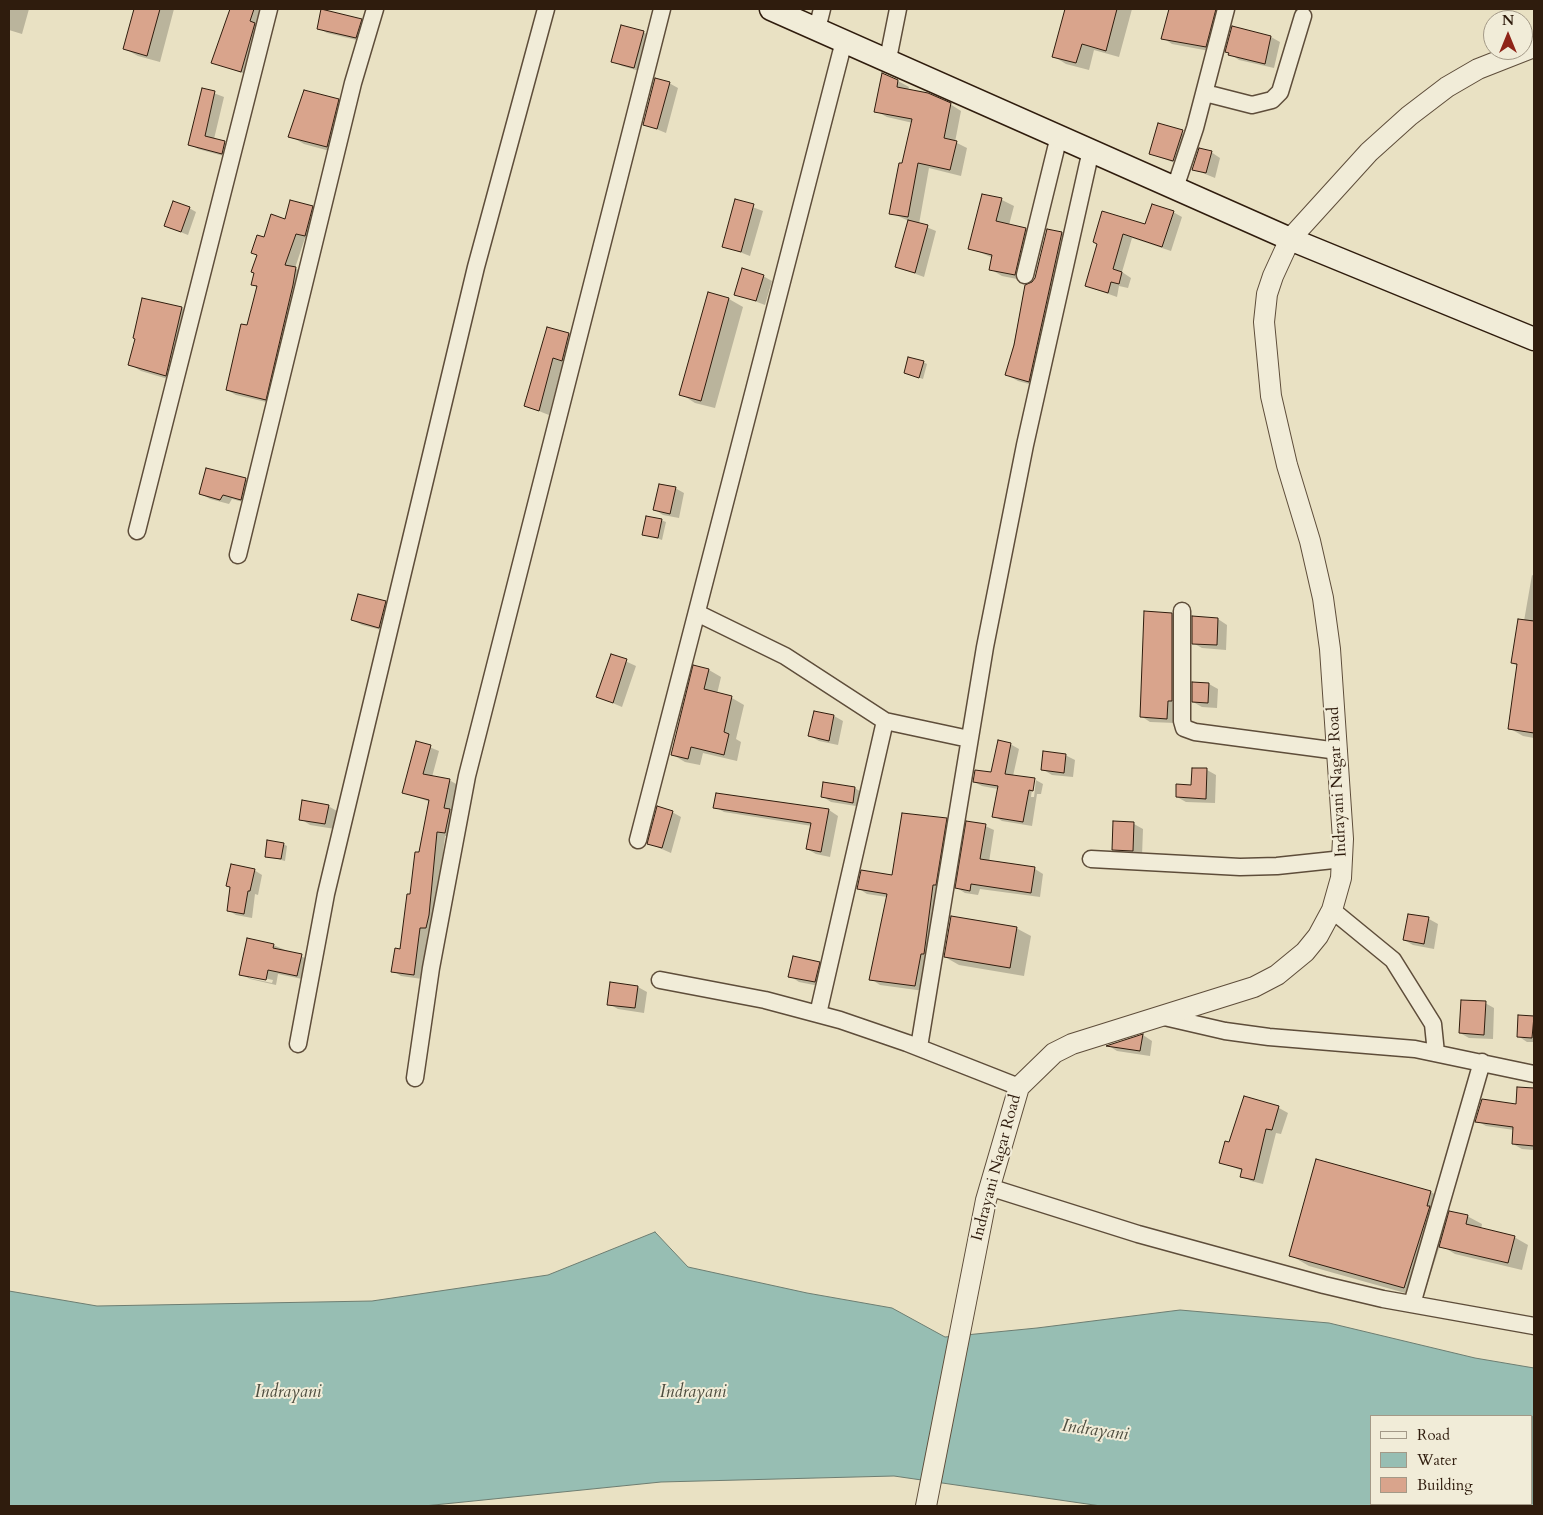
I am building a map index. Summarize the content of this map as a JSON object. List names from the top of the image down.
{
  "streets": {
    "street": ["Indrayani Nagar Road"]
  },
  "water": ["Indrayani"],
  "legend": ["Road", "Water", "Building"],
  "north": "top"
}
